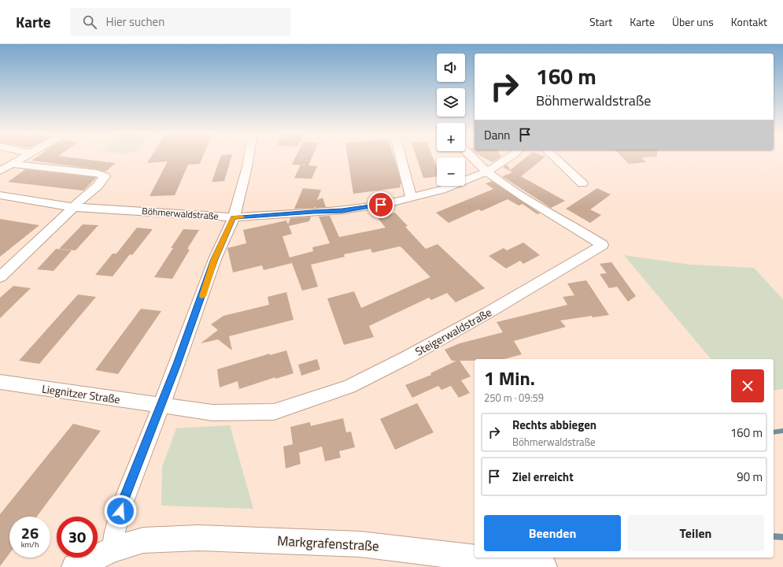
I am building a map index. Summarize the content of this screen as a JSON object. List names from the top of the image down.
{
  "streets": {
    "street": [
      "Böhmerwaldstraße",
      "Steigerwaldstraße",
      "Liegnitzer Straße",
      "Markgrafenstraße"
    ]
  },
  "crossings": [
    ["Böhmerwaldstraße", "Steigerwaldstraße"],
    ["Steigerwaldstraße", "Liegnitzer Straße"]
  ],
  "page": {
    "header": "Karte",
    "search": "Hier suchen",
    "nav": [
      "Start",
      "Karte",
      "Über uns",
      "Kontakt"
    ],
    "map_buttons": ["+", "−"],
    "turn": ["160 m", "Böhmerwaldstraße"],
    "then": "Dann",
    "heading": ["1 Min.", "250 m · 09:59"],
    "list": [
      {
        "name": "Rechts abbiegen",
        "note": "Böhmerwaldstraße",
        "value": "160 m"
      },
      {
        "name": "Ziel erreicht",
        "value": "90 m"
      }
    ],
    "buttons": ["Beenden", "Teilen"],
    "speed": "26 km/h",
    "limit": "30"
  }
}
